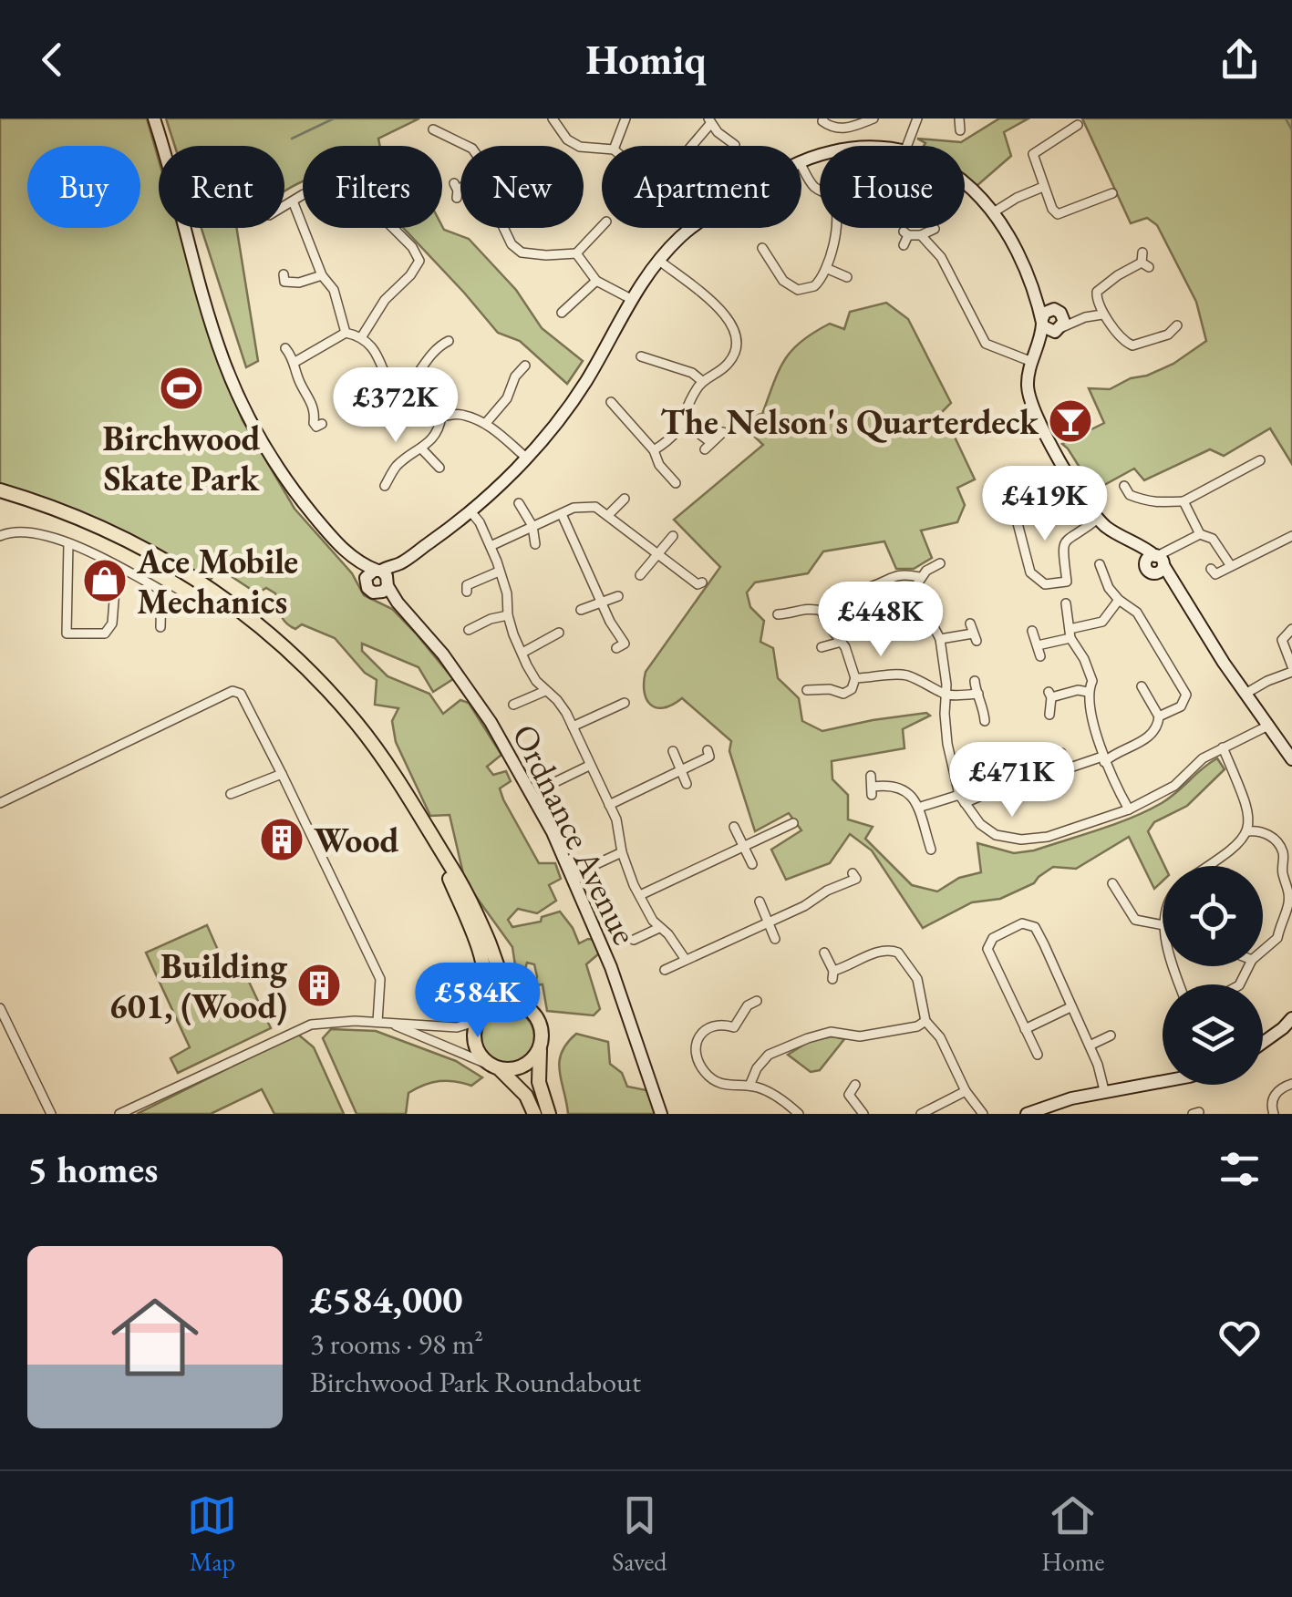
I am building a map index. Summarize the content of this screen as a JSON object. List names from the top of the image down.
{
  "streets": {
    "street": ["Ordnance Avenue"]
  },
  "places": {
    "sports": ["Birchwood Skate Park"],
    "bar": ["The Nelson's Quarterdeck"],
    "shop": ["Ace Mobile Mechanics"],
    "building": ["Wood", "Building 601, (Wood)"]
  },
  "page": {
    "header": "Homiq",
    "chip": [
      "Buy",
      "Rent",
      "Filters",
      "New",
      "Apartment",
      "House"
    ],
    "price": [
      "£372K",
      "£419K",
      "£448K",
      "£471K",
      "£584K"
    ],
    "heading": "5 homes",
    "list": [
      {
        "name": "£584,000",
        "note": "3 rooms · 98 m² · Birchwood Park Roundabout"
      }
    ],
    "tabs": ["Map", "Saved", "Home"]
  }
}
